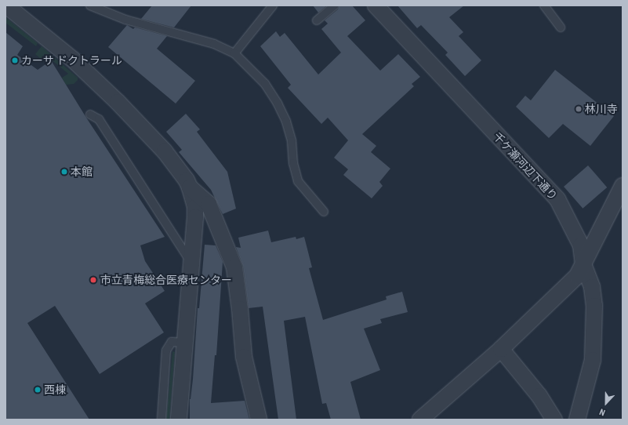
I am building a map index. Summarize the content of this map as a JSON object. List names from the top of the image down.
{
  "streets": {
    "street": ["千ケ瀬河辺下通り"]
  },
  "places": [
    "カーサ ドクトラール",
    "林川寺",
    "本館",
    "市立青梅総合医療センター",
    "西棟"
  ],
  "north": "bottom"
}
